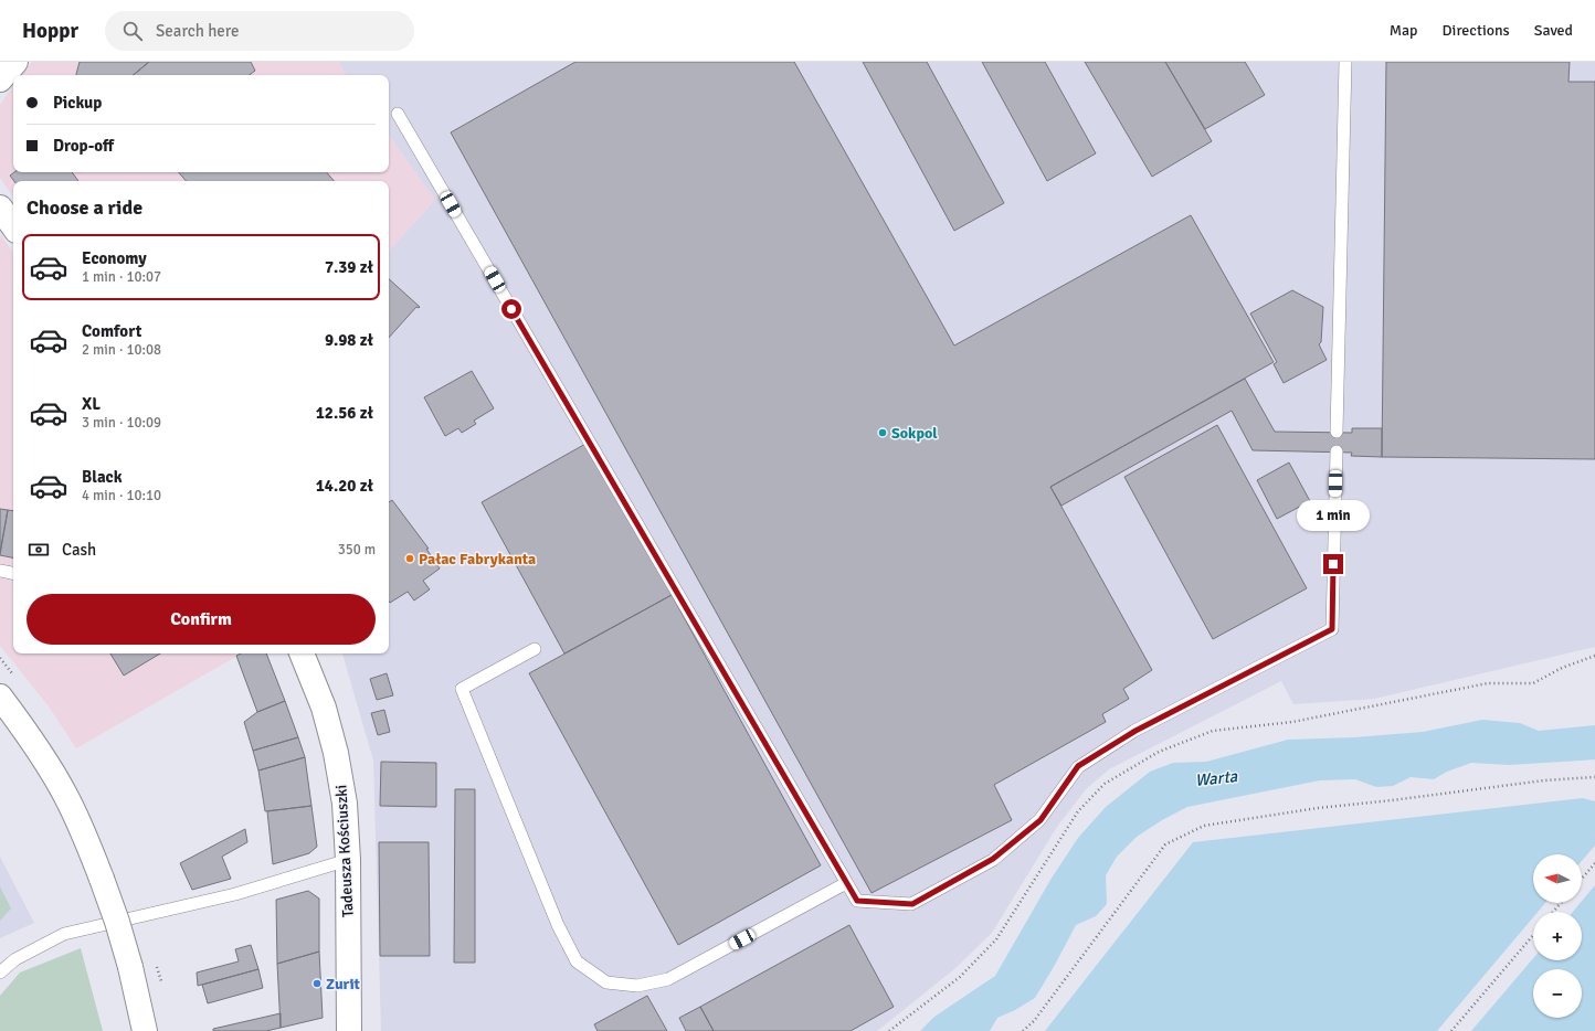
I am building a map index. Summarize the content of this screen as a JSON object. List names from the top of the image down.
{
  "streets": {
    "street": ["Tadeusza Kościuszki"]
  },
  "water": ["Warta"],
  "places": ["Sokpol", "Pałac Fabrykanta", "Zurit"],
  "north": "left",
  "page": {
    "header": "Hoppr",
    "search": "Search here",
    "nav": ["Map", "Directions", "Saved"],
    "banner": ["Pickup", "Drop-off"],
    "heading": "Choose a ride",
    "list": [
      {
        "name": "Economy",
        "note": "1 min · 10:07",
        "value": "7.39 zł"
      },
      {
        "name": "Comfort",
        "note": "2 min · 10:08",
        "value": "9.98 zł"
      },
      {
        "name": "XL",
        "note": "3 min · 10:09",
        "value": "12.56 zł"
      },
      {
        "name": "Black",
        "note": "4 min · 10:10",
        "value": "14.20 zł"
      }
    ],
    "bubble": "1 min",
    "pay": ["Cash", "350 m"],
    "buttons": "Confirm",
    "map_buttons": ["+", "−"]
  }
}
